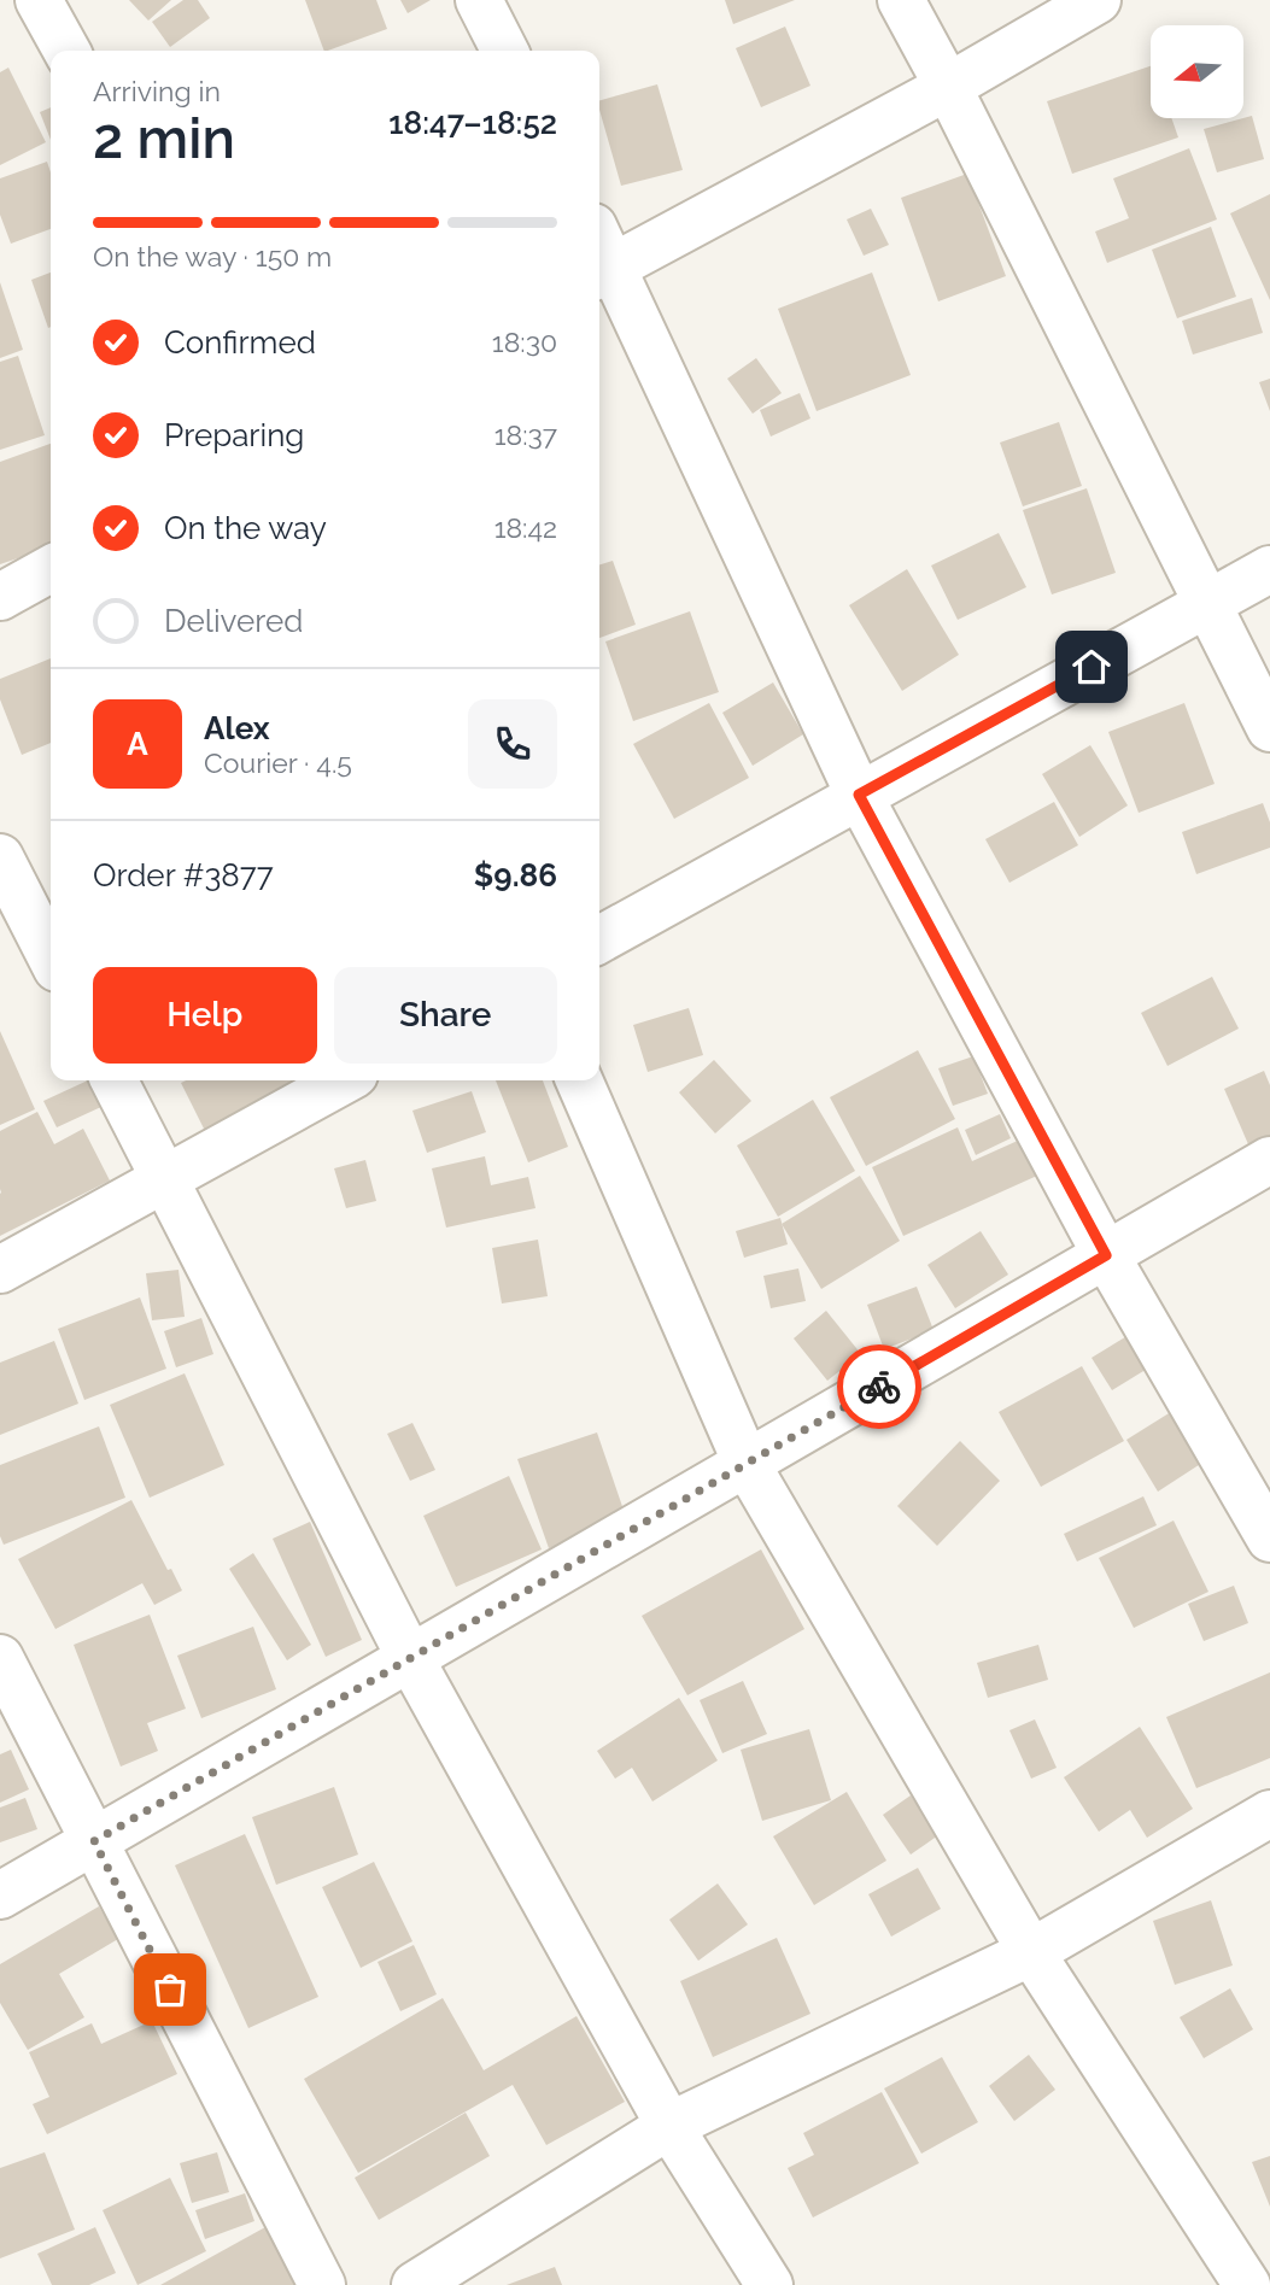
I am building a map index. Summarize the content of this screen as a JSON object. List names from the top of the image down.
{
  "north": "left",
  "page": {
    "heading": ["2 min", "Arriving in", "18:47–18:52"],
    "panel": [
      "Alex",
      "Courier · 4.5",
      "Order #3877",
      "$9.86"
    ],
    "bar": "On the way · 150 m",
    "list": [
      ["Confirmed", "18:30"],
      ["Preparing", "18:37"],
      ["On the way", "18:42"],
      "Delivered"
    ],
    "round": "A",
    "buttons": ["Help", "Share"]
  }
}
